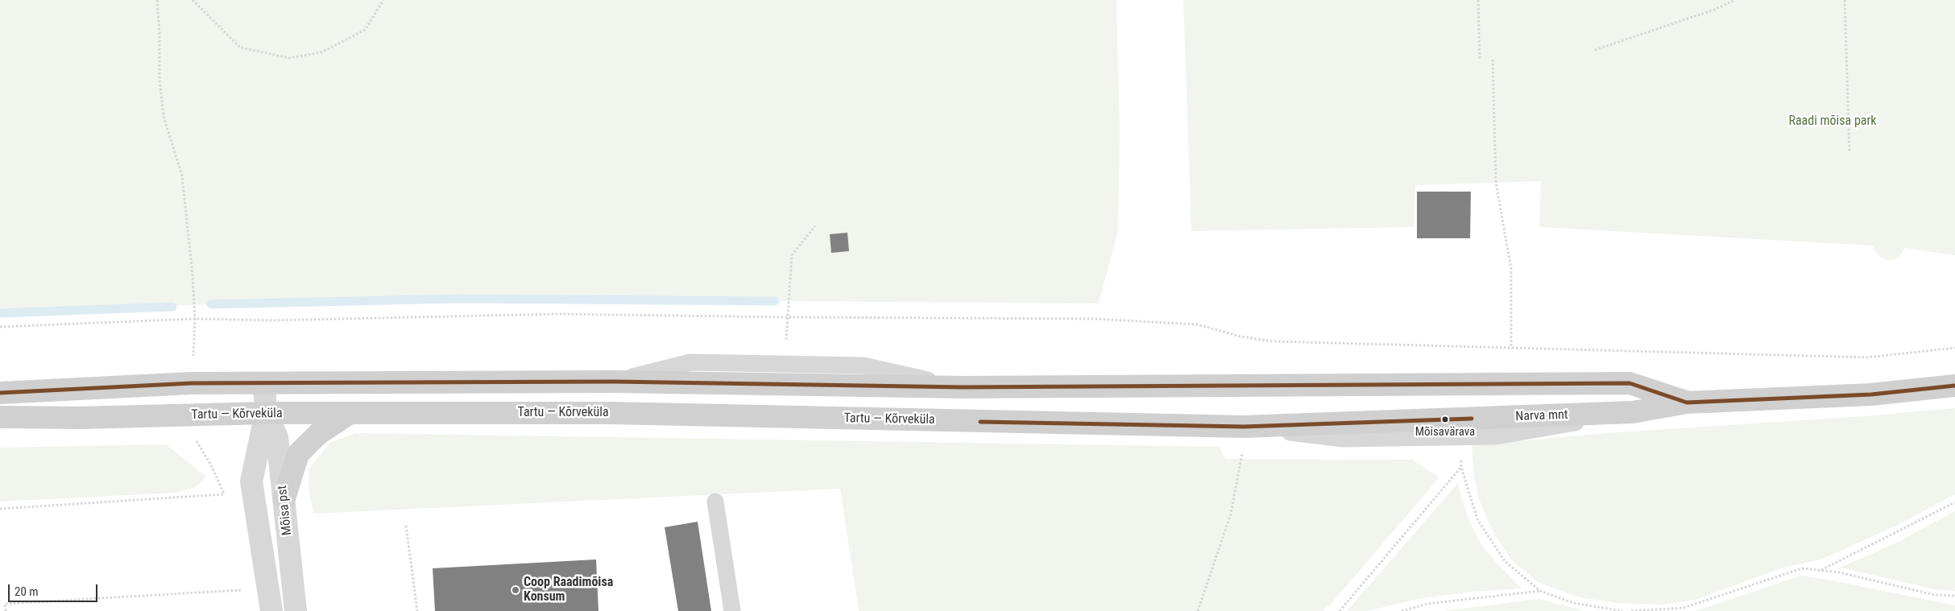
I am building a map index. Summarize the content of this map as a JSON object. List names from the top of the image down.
{
  "streets": {
    "main road": ["Tartu — Kõrveküla", "Narva mnt"],
    "street": ["Mõisa pst"]
  },
  "crossings": [
    ["Tartu — Kõrveküla", "Narva mnt"],
    ["Tartu — Kõrveküla", "Mõisa pst"]
  ],
  "parks": ["Raadi mõisa park"],
  "places": ["Mõisavärava", "Coop Raadimõisa Konsum"],
  "scale_bar": "20 m"
}
